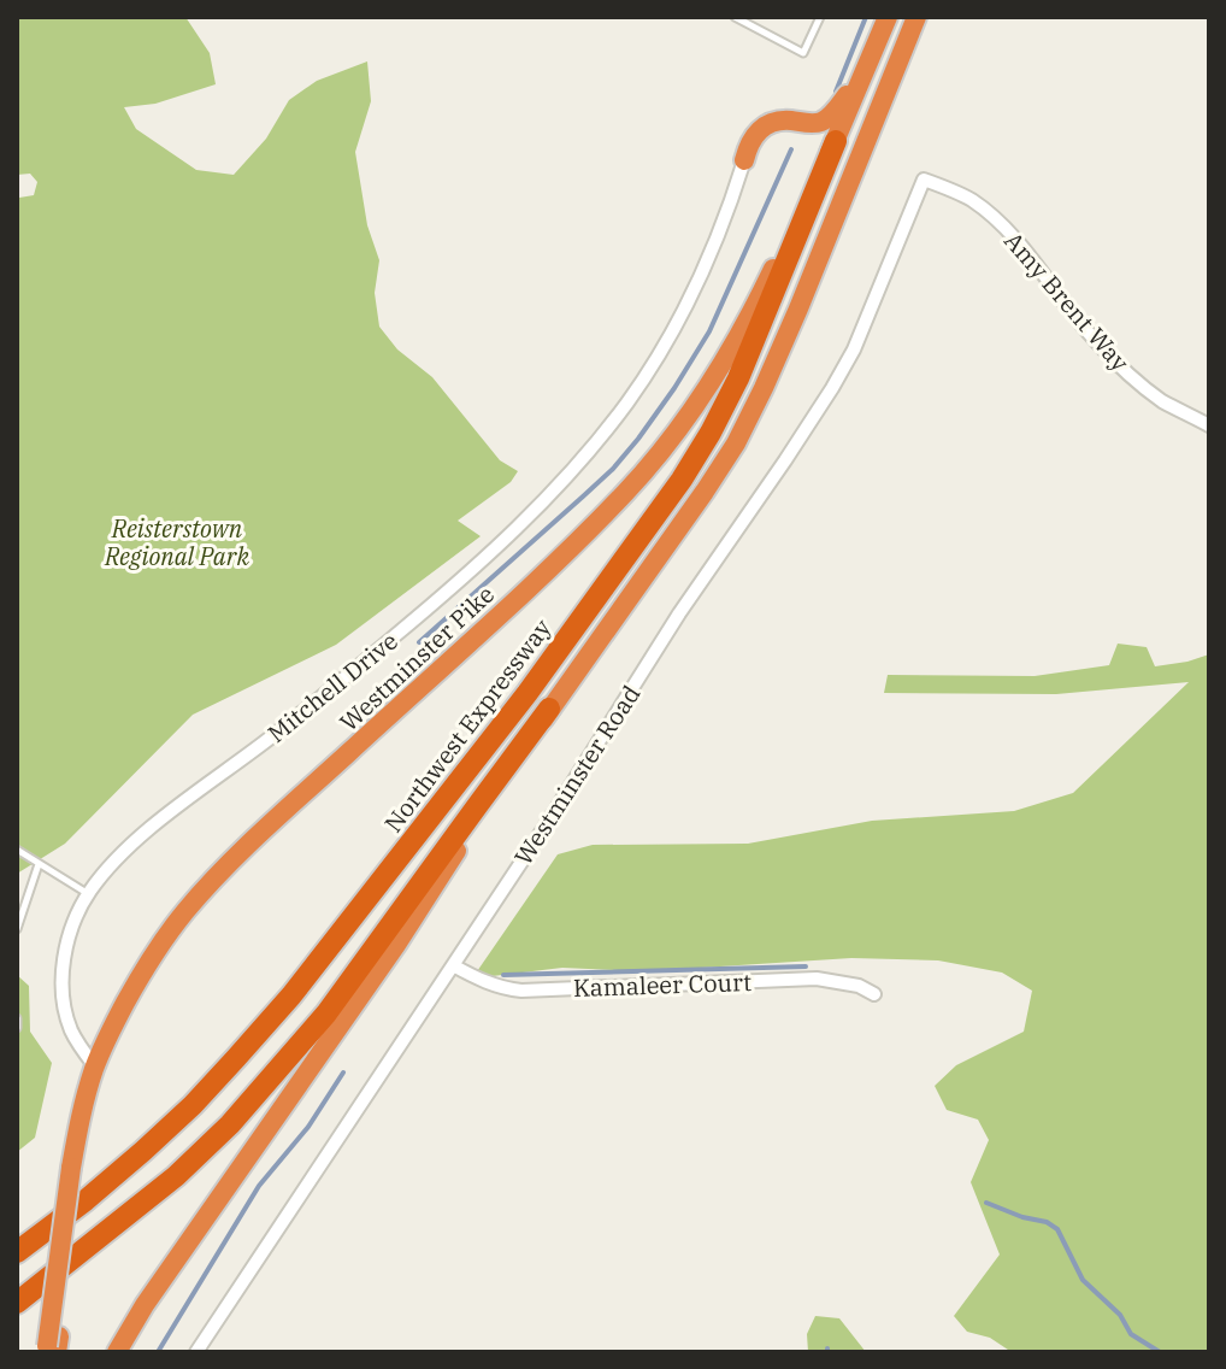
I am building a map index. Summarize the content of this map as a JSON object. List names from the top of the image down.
{
  "streets": {
    "highway": ["Westminster Pike", "Northwest Expressway"],
    "street": [
      "Amy Brent Way",
      "Mitchell Drive",
      "Westminster Road",
      "Kamaleer Court"
    ]
  },
  "crossings": [
    ["Amy Brent Way", "Westminster Road"],
    ["Westminster Pike", "Mitchell Drive"],
    ["Westminster Pike", "Northwest Expressway"],
    ["Westminster Road", "Kamaleer Court"]
  ],
  "parks": ["Reisterstown Regional Park"]
}
